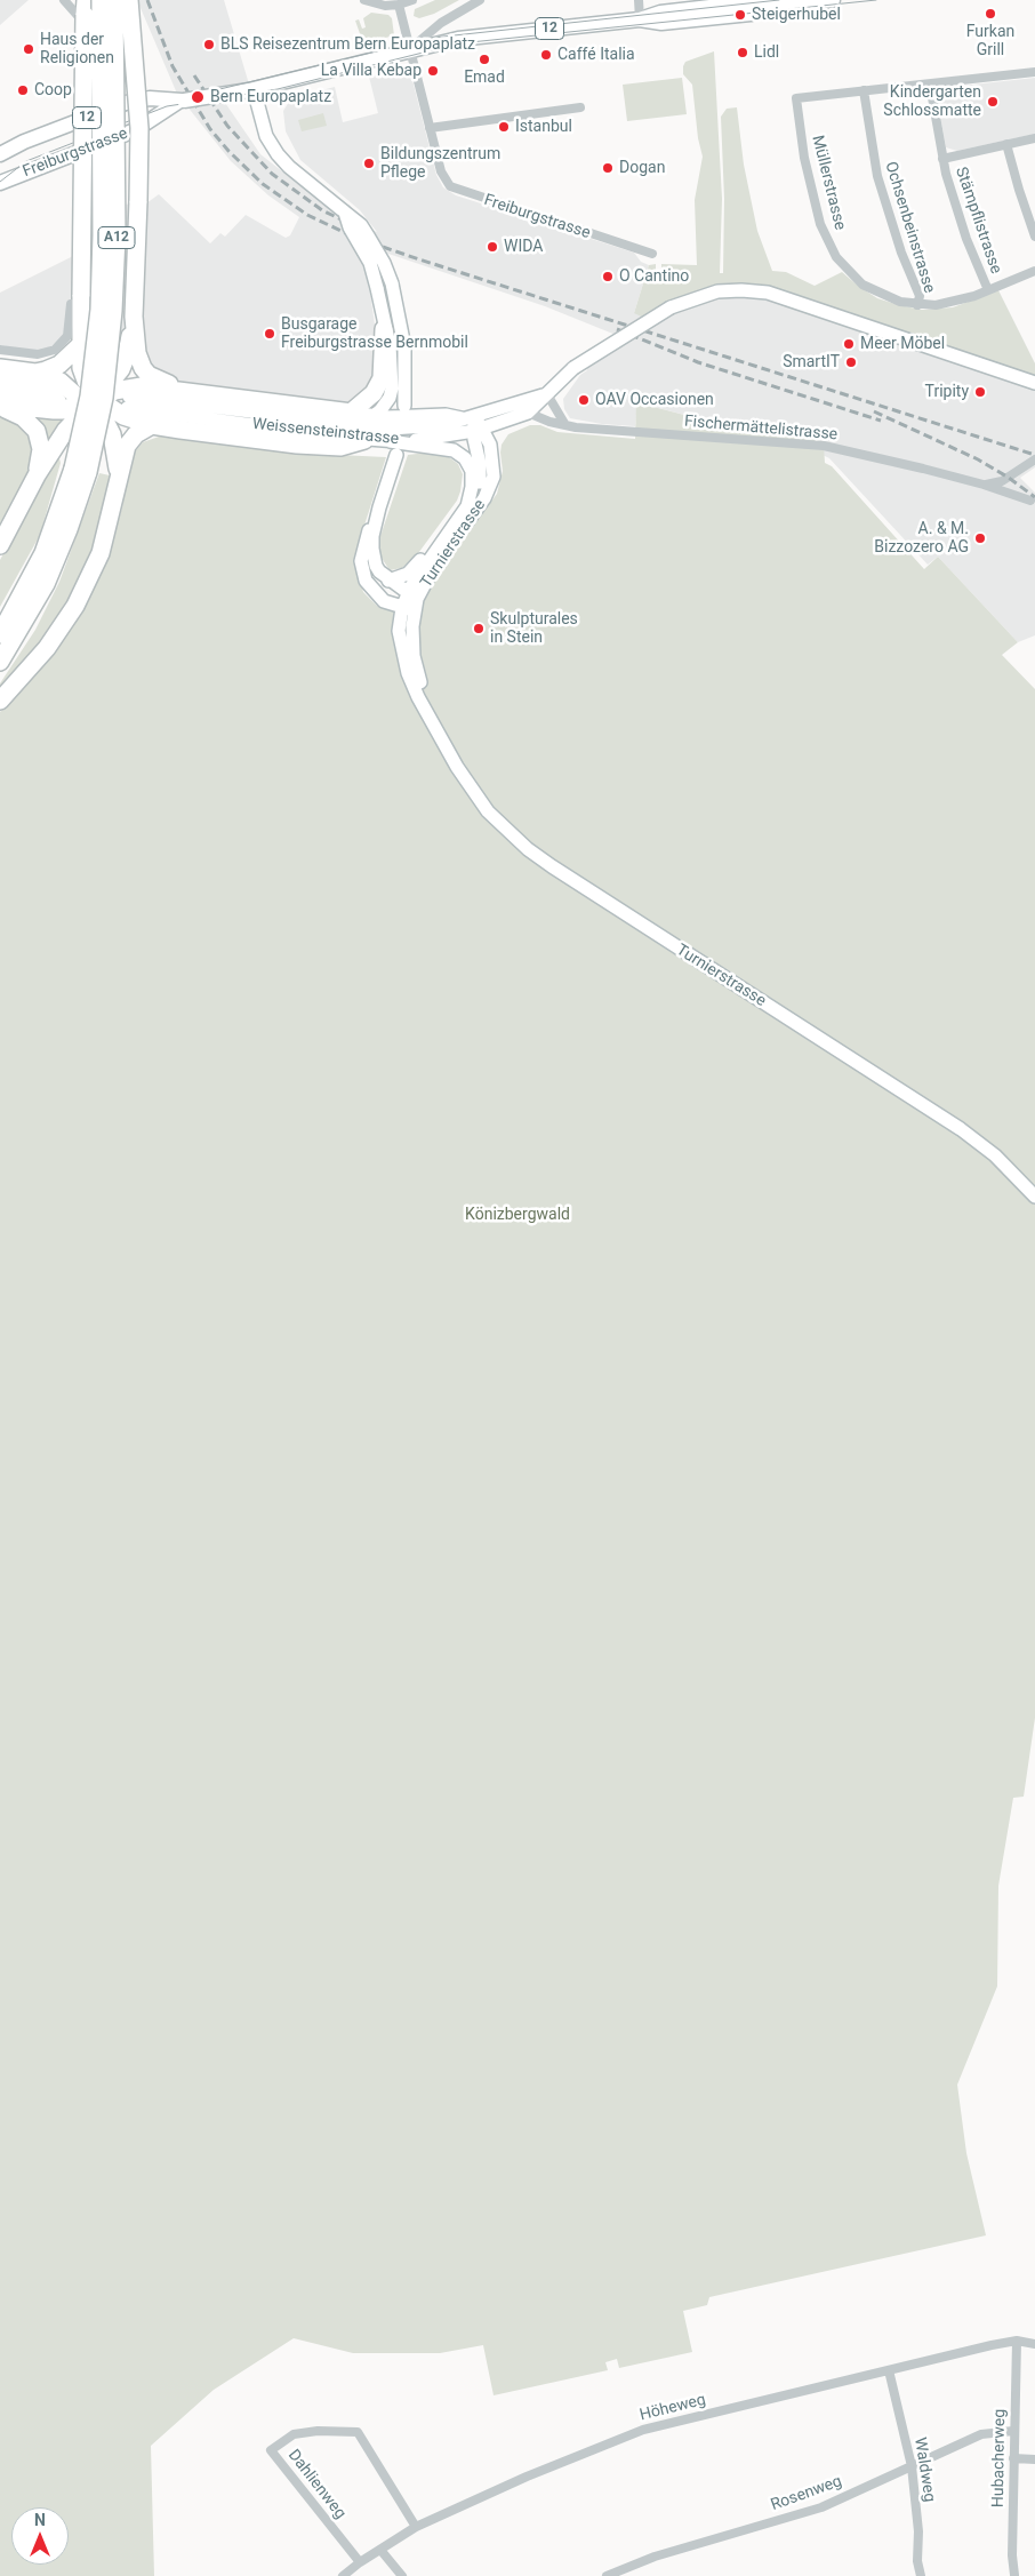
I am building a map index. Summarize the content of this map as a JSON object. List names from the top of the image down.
{
  "streets": {
    "highway": ["A12"],
    "main road": [
      "12",
      "Freiburgstrasse",
      "Weissensteinstrasse",
      "Turnierstrasse"
    ],
    "street": [
      "Müllerstrasse",
      "Stämpflistrasse",
      "Ochsenbeinstrasse",
      "Fischermättelistrasse",
      "Höheweg",
      "Hubacherweg",
      "Waldweg",
      "Dahlienweg",
      "Rosenweg"
    ]
  },
  "crossings": [
    ["12", "Freiburgstrasse"],
    ["Müllerstrasse", "Stämpflistrasse"],
    ["Müllerstrasse", "Ochsenbeinstrasse"],
    ["Fischermättelistrasse", "Weissensteinstrasse"],
    ["Weissensteinstrasse", "Turnierstrasse"],
    ["Höheweg", "Hubacherweg"],
    ["Höheweg", "Waldweg"],
    ["Höheweg", "Dahlienweg"],
    ["Hubacherweg", "Rosenweg"],
    ["Waldweg", "Rosenweg"]
  ],
  "parks": ["Könizbergwald"],
  "places": [
    "Furkan Grill",
    "Steigerhubel",
    "BLS Reisezentrum Bern Europaplatz",
    "Haus der Religionen",
    "Lidl",
    "Caffé Italia",
    "Emad",
    "La Villa Kebap",
    "Coop",
    "Bern Europaplatz",
    "Kindergarten Schlossmatte",
    "Istanbul",
    "Bildungszentrum Pflege",
    "Dogan",
    "WIDA",
    "O Cantino",
    "Busgarage Freiburgstrasse Bernmobil",
    "Meer Möbel",
    "SmartIT",
    "Tripity",
    "OAV Occasionen",
    "A. & M. Bizzozero AG",
    "Skulpturales in Stein"
  ],
  "north": "top"
}
